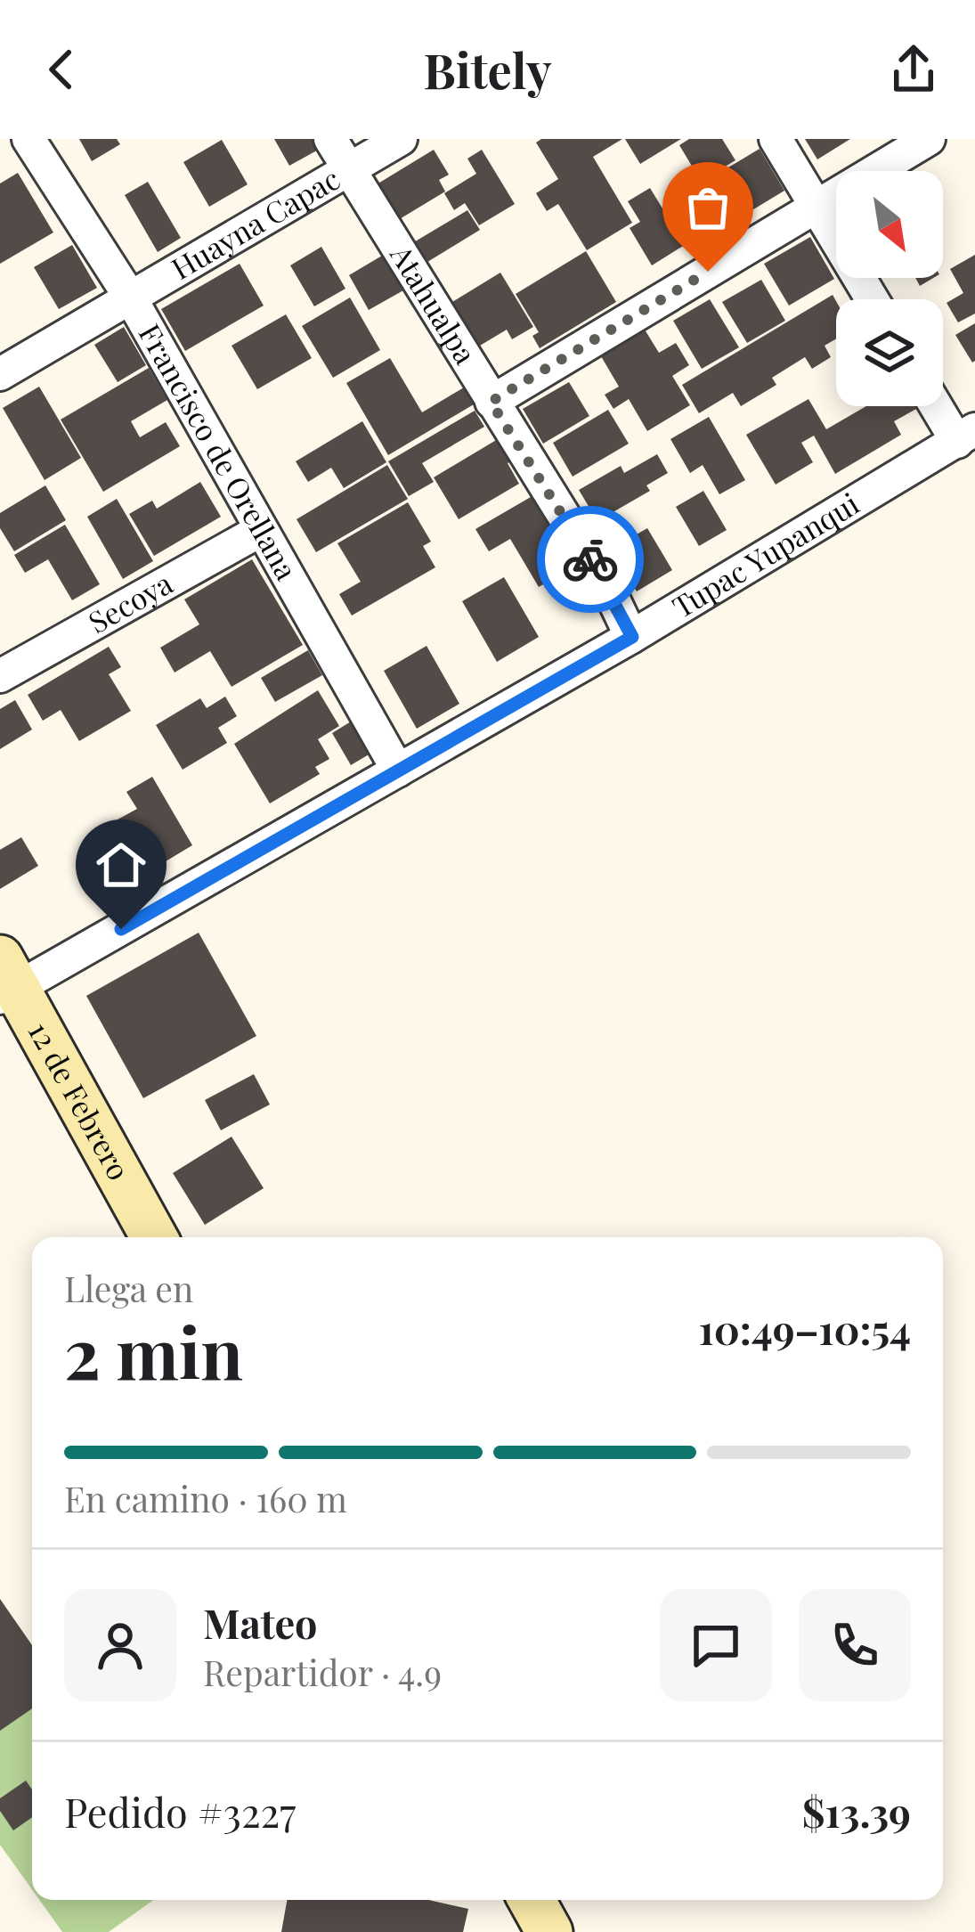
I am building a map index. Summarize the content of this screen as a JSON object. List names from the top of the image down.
{
  "streets": {
    "street": [
      "Huayna Capac",
      "Atahualpa",
      "Francisco de Orellana",
      "Tupac Yupanqui",
      "Secoya",
      "12 de Febrero"
    ]
  },
  "crossings": [
    ["Huayna Capac", "Atahualpa"],
    ["Huayna Capac", "Francisco de Orellana"],
    ["Atahualpa", "Tupac Yupanqui"],
    ["Francisco de Orellana", "Tupac Yupanqui"],
    ["Francisco de Orellana", "Secoya"],
    ["Tupac Yupanqui", "12 de Febrero"]
  ],
  "north": "bottom right",
  "page": {
    "header": "Bitely",
    "heading": ["2 min", "Llega en", "10:49–10:54"],
    "panel": [
      "Mateo",
      "Repartidor · 4.9",
      "Pedido #3227",
      "$13.39"
    ],
    "bar": "En camino · 160 m"
  }
}
